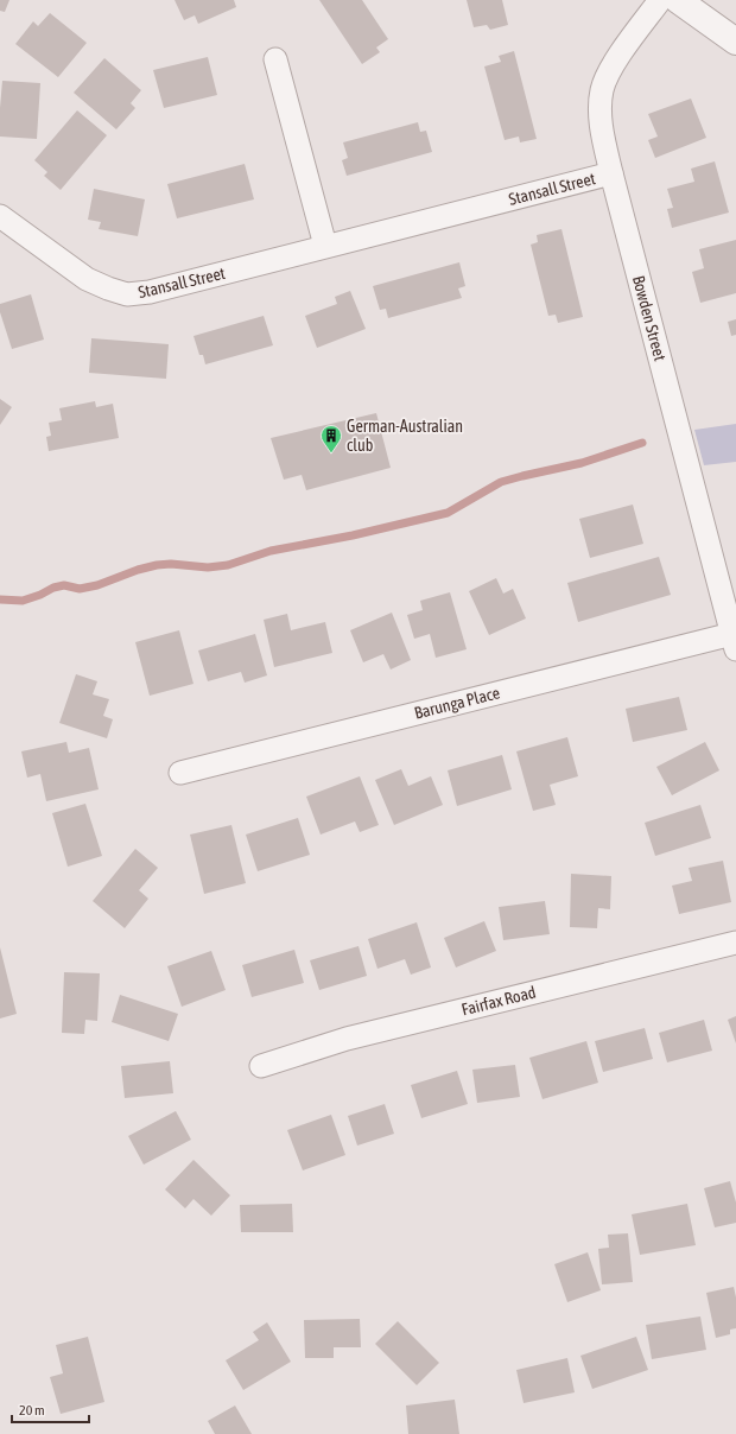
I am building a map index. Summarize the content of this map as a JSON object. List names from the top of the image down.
{
  "streets": {
    "street": [
      "Stansall Street",
      "Bowden Street",
      "Barunga Place",
      "Fairfax Road"
    ]
  },
  "crossings": [
    ["Stansall Street", "Bowden Street"],
    ["Bowden Street", "Barunga Place"]
  ],
  "places": {
    "building": ["German-Australian club"]
  },
  "scale_bar": "20 m"
}
